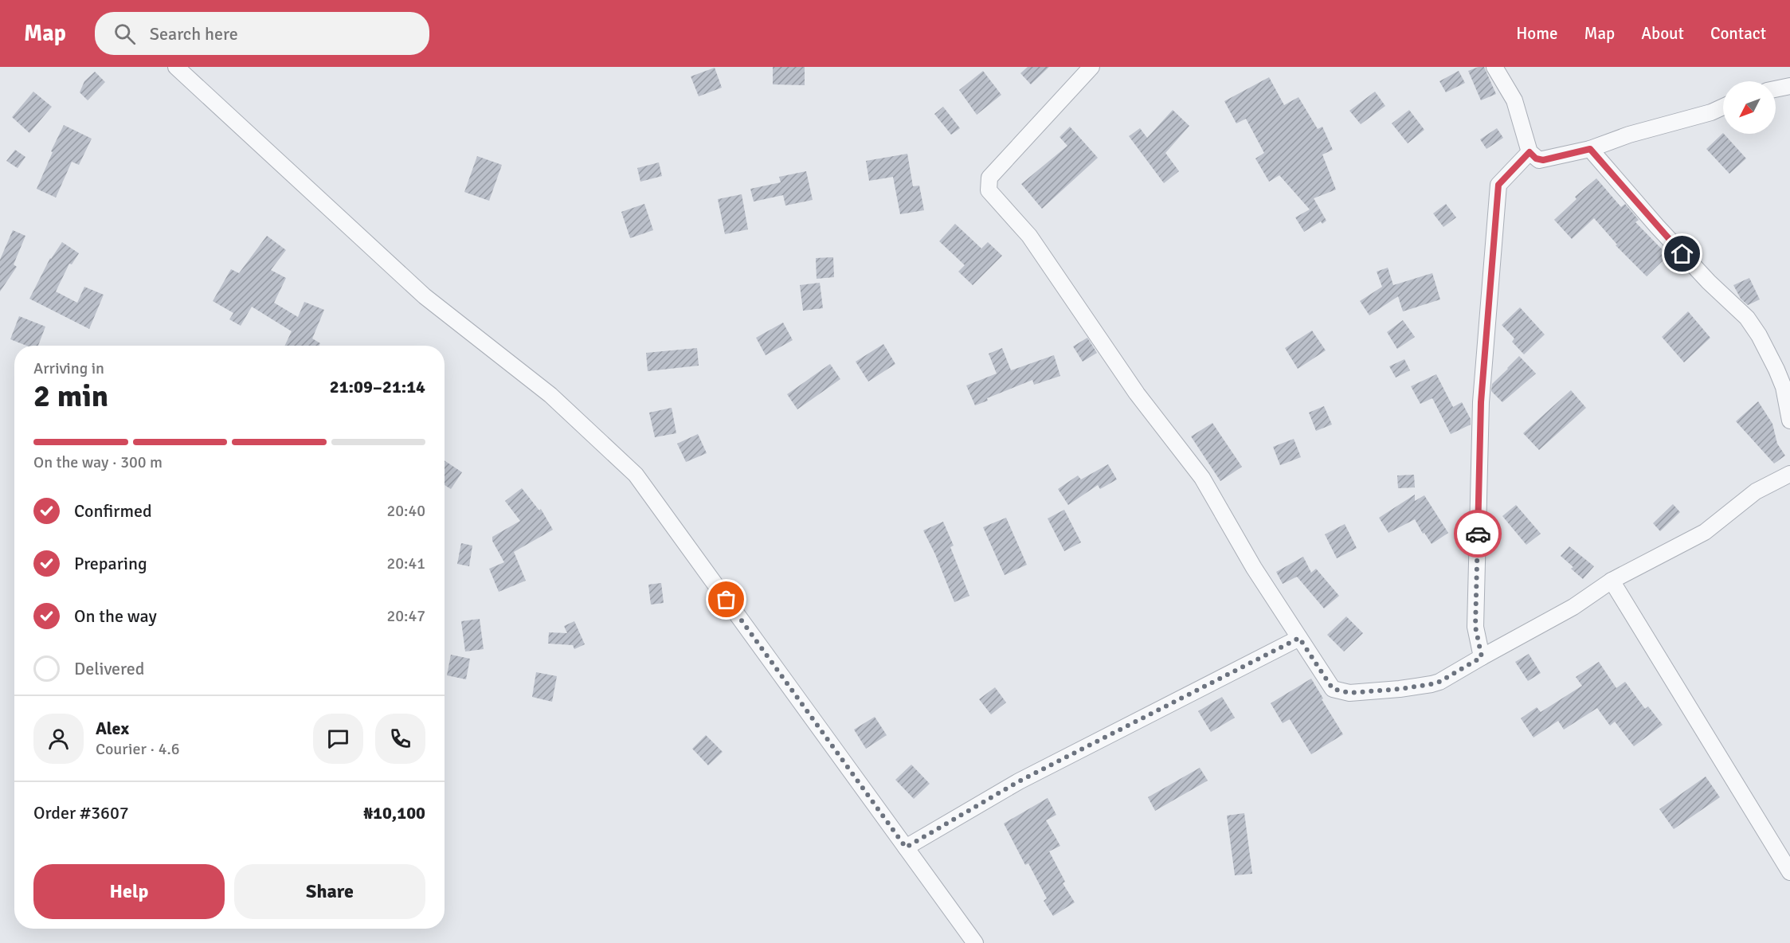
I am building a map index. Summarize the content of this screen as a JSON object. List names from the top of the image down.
{
  "north": "bottom left",
  "page": {
    "header": "Map",
    "search": "Search here",
    "nav": [
      "Home",
      "Map",
      "About",
      "Contact"
    ],
    "heading": ["2 min", "Arriving in", "21:09–21:14"],
    "panel": [
      "Alex",
      "Courier · 4.6",
      "Order #3607",
      "₦10,100"
    ],
    "bar": "On the way · 300 m",
    "list": [
      ["Confirmed", "20:40"],
      ["Preparing", "20:41"],
      ["On the way", "20:47"],
      "Delivered"
    ],
    "buttons": ["Help", "Share"]
  }
}
